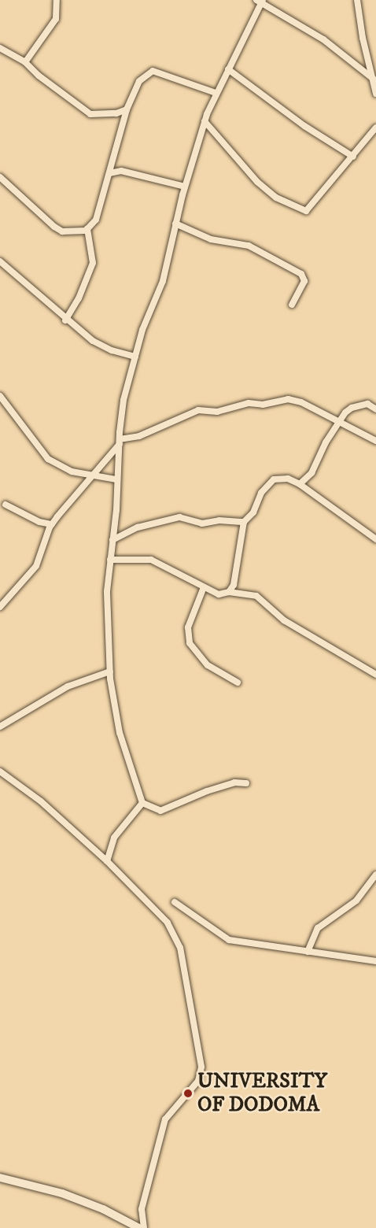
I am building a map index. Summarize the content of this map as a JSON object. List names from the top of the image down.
{
  "places": ["UNIVERSITY OF DODOMA"]
}
